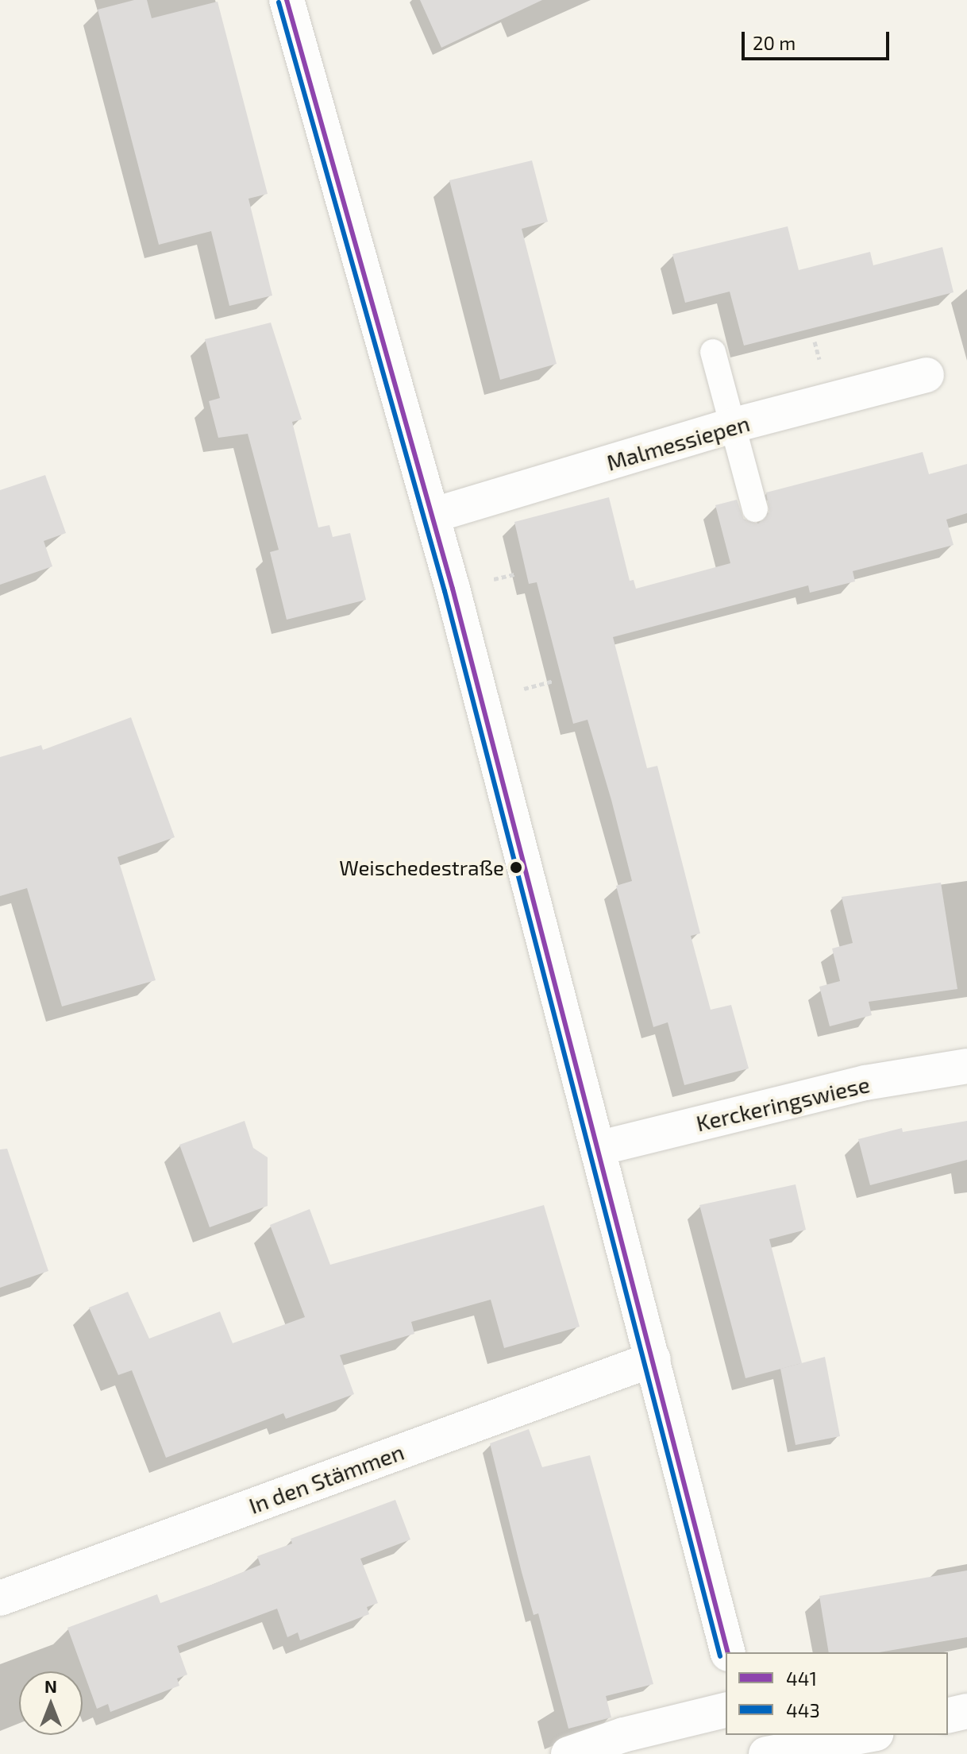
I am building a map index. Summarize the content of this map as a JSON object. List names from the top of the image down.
{
  "streets": {
    "street": ["Malmessiepen", "Kerckeringswiese", "In den Stämmen"]
  },
  "places": ["Weischedestraße"],
  "lines": ["transit line 441", "transit line 443"],
  "legend": ["441", "443"],
  "scale_bar": "20 m",
  "north": "top"
}
